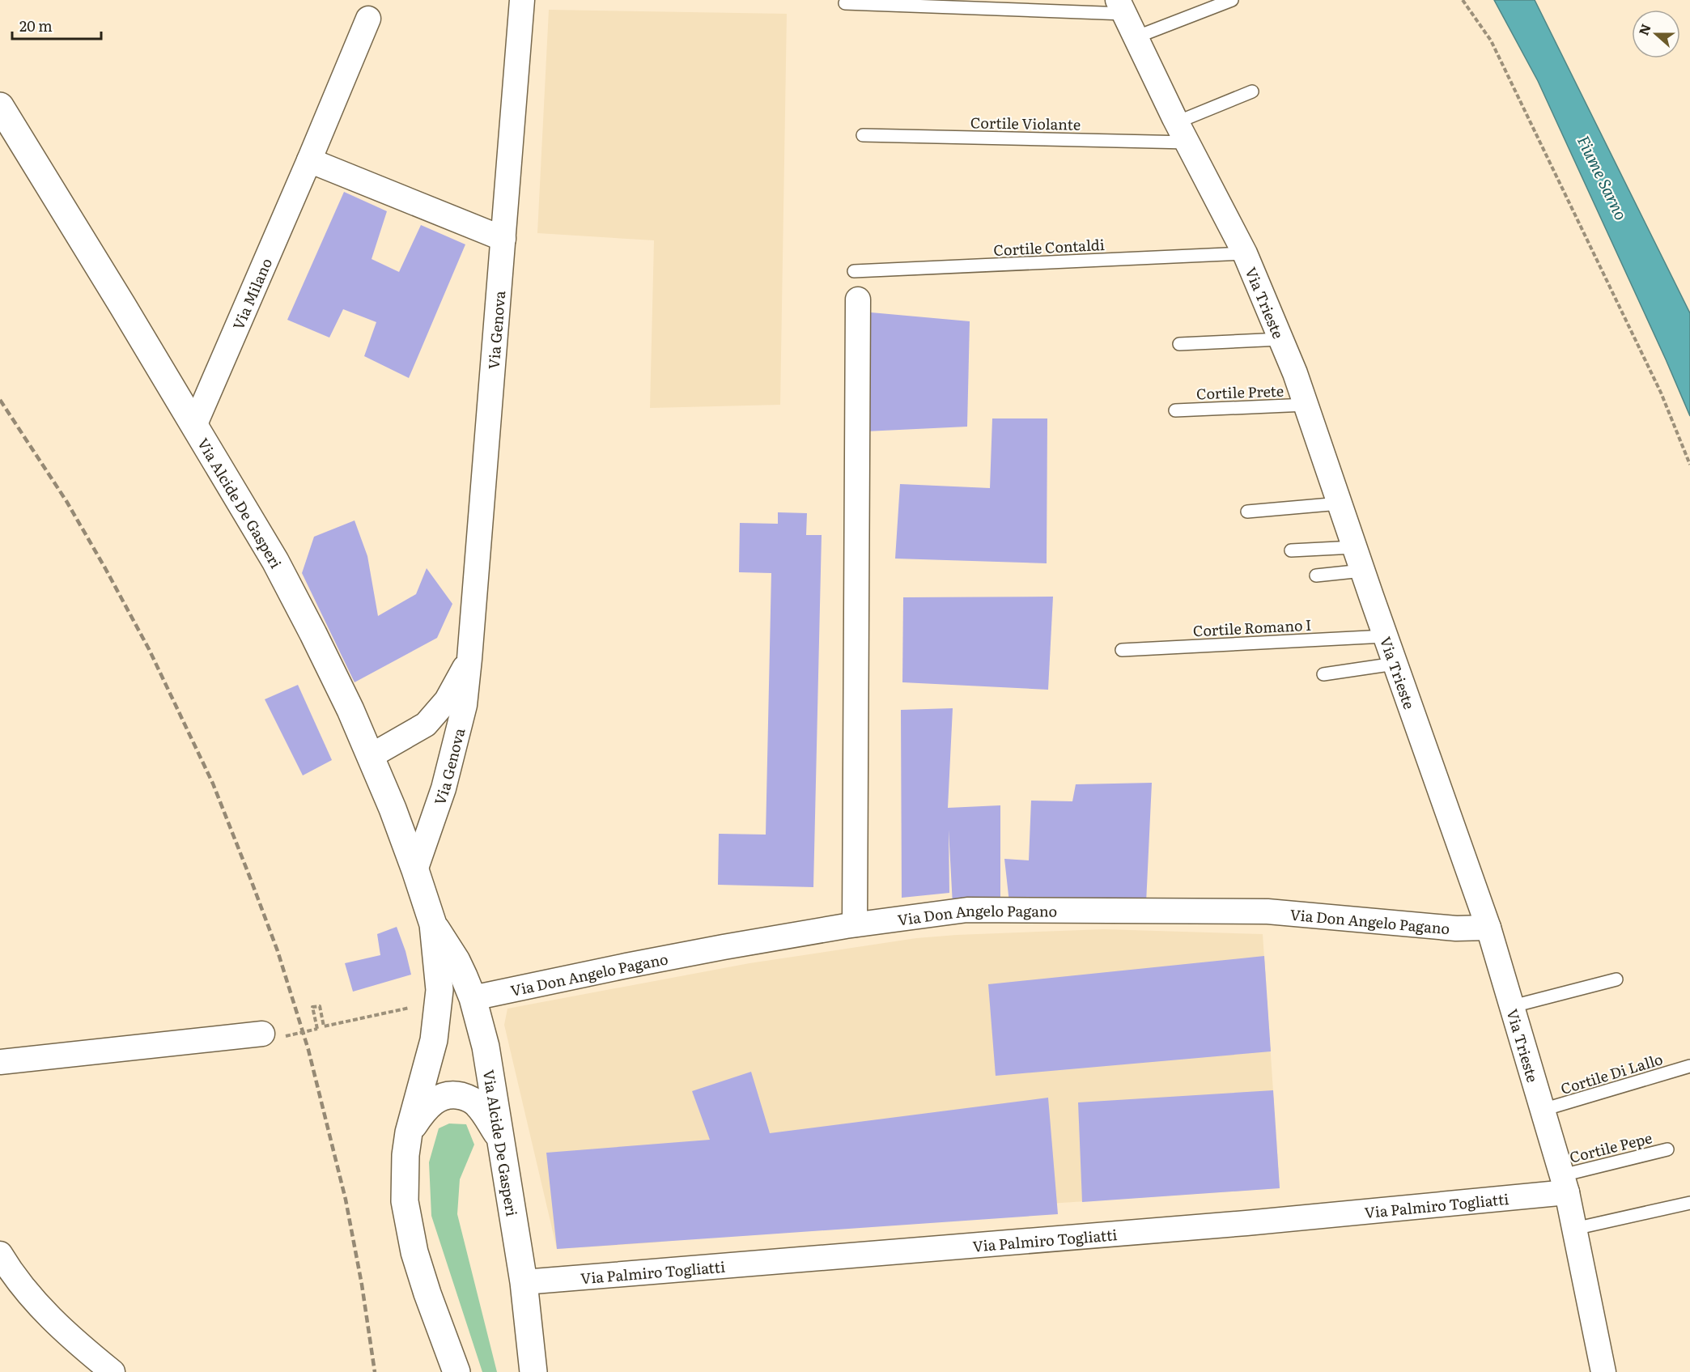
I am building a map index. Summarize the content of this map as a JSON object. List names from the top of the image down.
{
  "streets": {
    "main road": ["Via Alcide De Gasperi"],
    "street": [
      "Via Milano",
      "Via Trieste",
      "Via Genova",
      "Via Don Angelo Pagano",
      "Via Palmiro Togliatti"
    ],
    "lane": [
      "Cortile Violante",
      "Cortile Contaldi",
      "Cortile Prete",
      "Cortile Romano I",
      "Cortile Di Lallo",
      "Cortile Pepe"
    ]
  },
  "crossings": [
    ["Cortile Violante", "Via Trieste"],
    ["Cortile Contaldi", "Via Trieste"],
    ["Via Milano", "Via Alcide De Gasperi"],
    ["Via Trieste", "Cortile Prete"],
    ["Via Trieste", "Cortile Romano I"],
    ["Via Trieste", "Via Don Angelo Pagano"],
    ["Via Trieste", "Cortile Di Lallo"],
    ["Via Trieste", "Cortile Pepe"],
    ["Via Trieste", "Via Palmiro Togliatti"],
    ["Via Genova", "Via Alcide De Gasperi"],
    ["Via Alcide De Gasperi", "Via Don Angelo Pagano"],
    ["Via Alcide De Gasperi", "Via Palmiro Togliatti"],
    ["Cortile Pepe", "Via Palmiro Togliatti"]
  ],
  "water": ["Fiume Sarno"],
  "scale_bar": "20 m",
  "north": "left"
}
